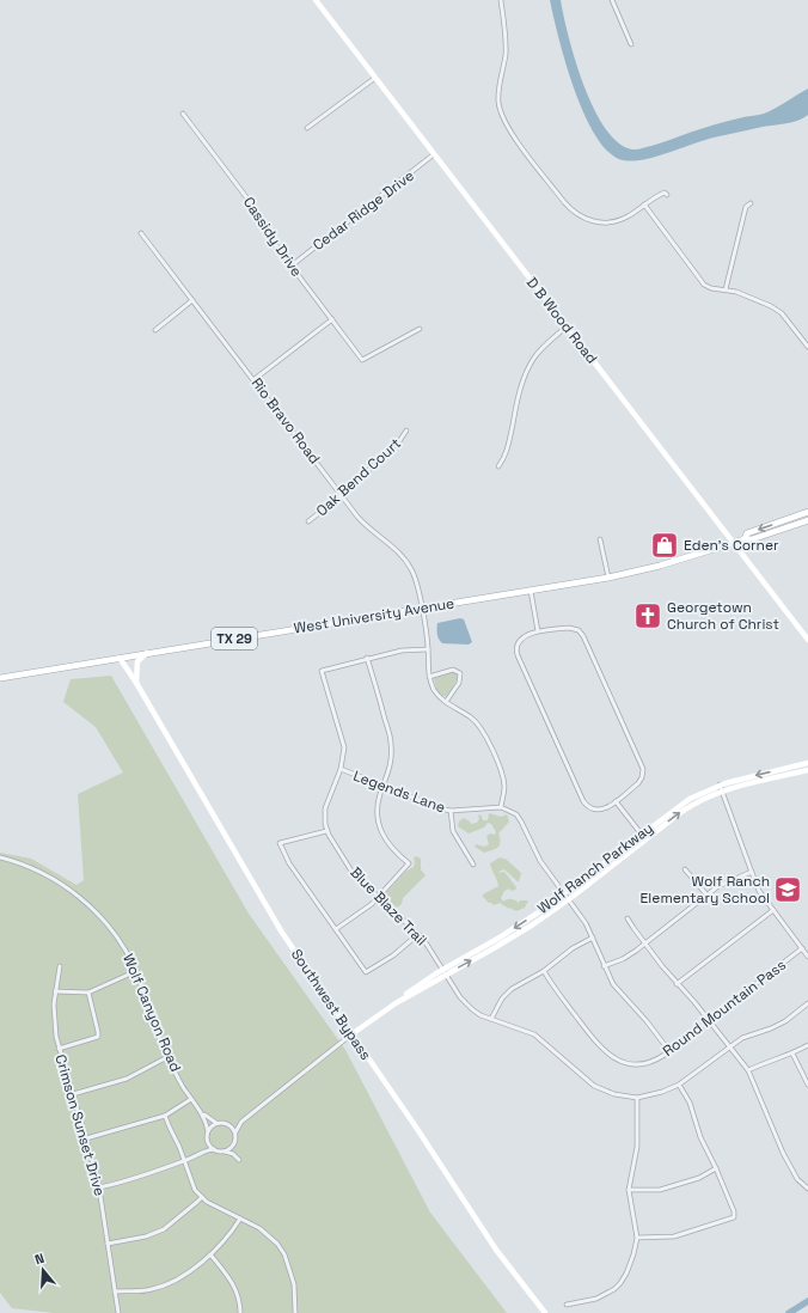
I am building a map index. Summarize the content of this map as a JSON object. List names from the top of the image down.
{
  "streets": {
    "main road": ["West University Avenue", "TX 29"],
    "street": [
      "Cedar Ridge Drive",
      "Cassidy Drive",
      "D B Wood Road",
      "Rio Bravo Road",
      "Oak Bend Court",
      "Legends Lane",
      "Wolf Ranch Parkway",
      "Blue Blaze Trail",
      "Southwest Bypass",
      "Round Mountain Pass",
      "Wolf Canyon Road",
      "Crimson Sunset Drive"
    ]
  },
  "crossings": [
    ["Cedar Ridge Drive", "Cassidy Drive"],
    ["Cedar Ridge Drive", "D B Wood Road"],
    ["D B Wood Road", "West University Avenue"],
    ["Rio Bravo Road", "Oak Bend Court"],
    ["Rio Bravo Road", "West University Avenue"],
    ["West University Avenue", "Southwest Bypass"],
    ["Legends Lane", "Blue Blaze Trail"],
    ["Wolf Ranch Parkway", "Blue Blaze Trail"],
    ["Wolf Ranch Parkway", "Southwest Bypass"],
    ["Wolf Ranch Parkway", "Wolf Canyon Road"]
  ],
  "places": {
    "shop": ["Eden's Corner"],
    "church": ["Georgetown Church of Christ"],
    "school or university": ["Wolf Ranch Elementary School"]
  },
  "north": "top"
}
